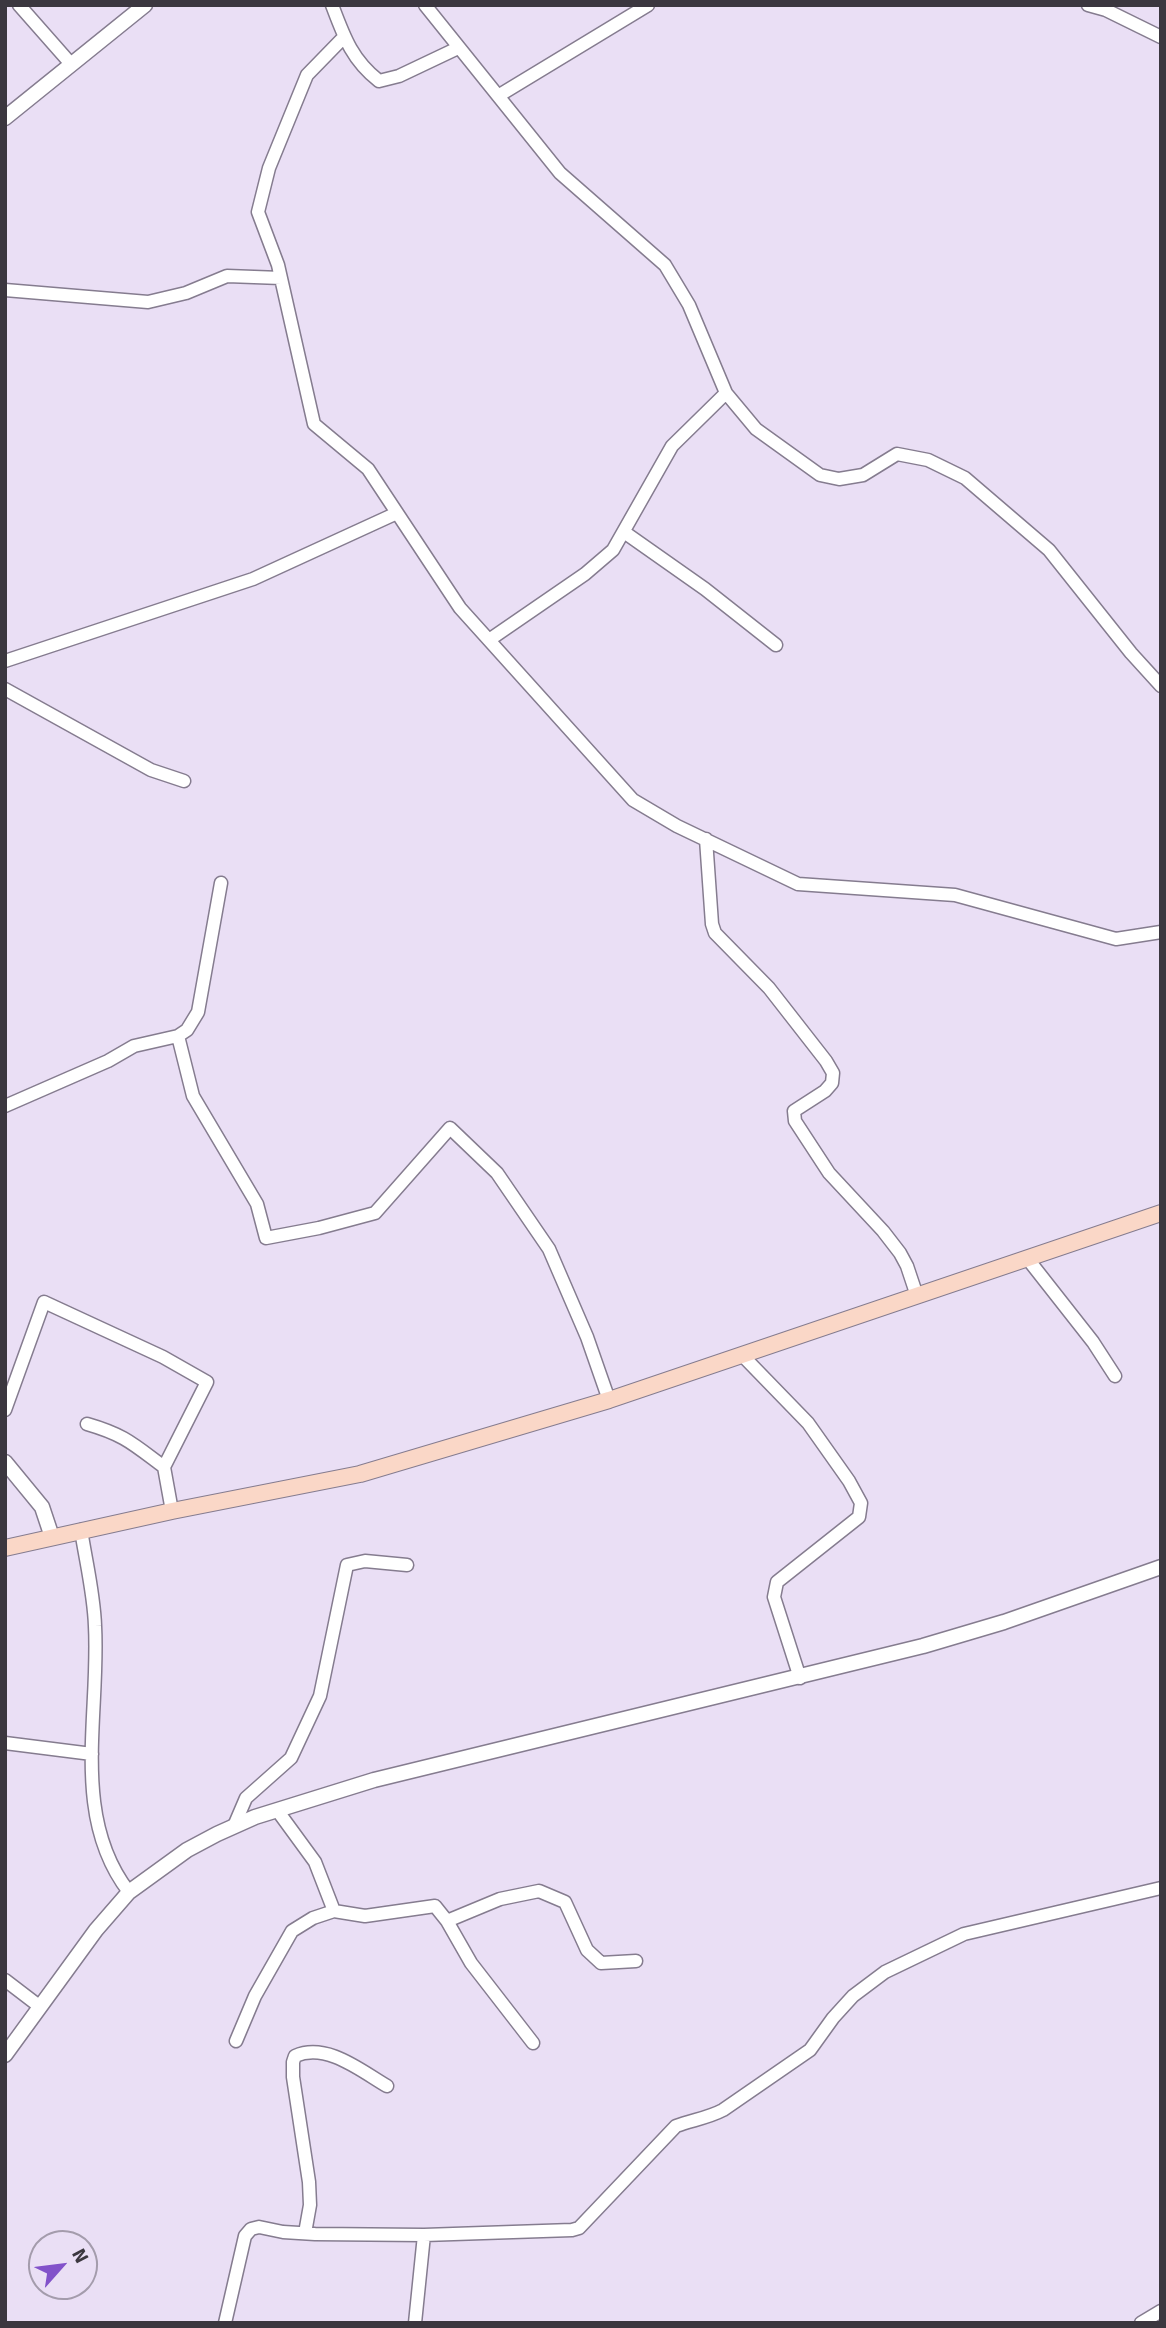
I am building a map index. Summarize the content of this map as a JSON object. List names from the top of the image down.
{
  "north": "top right"
}
